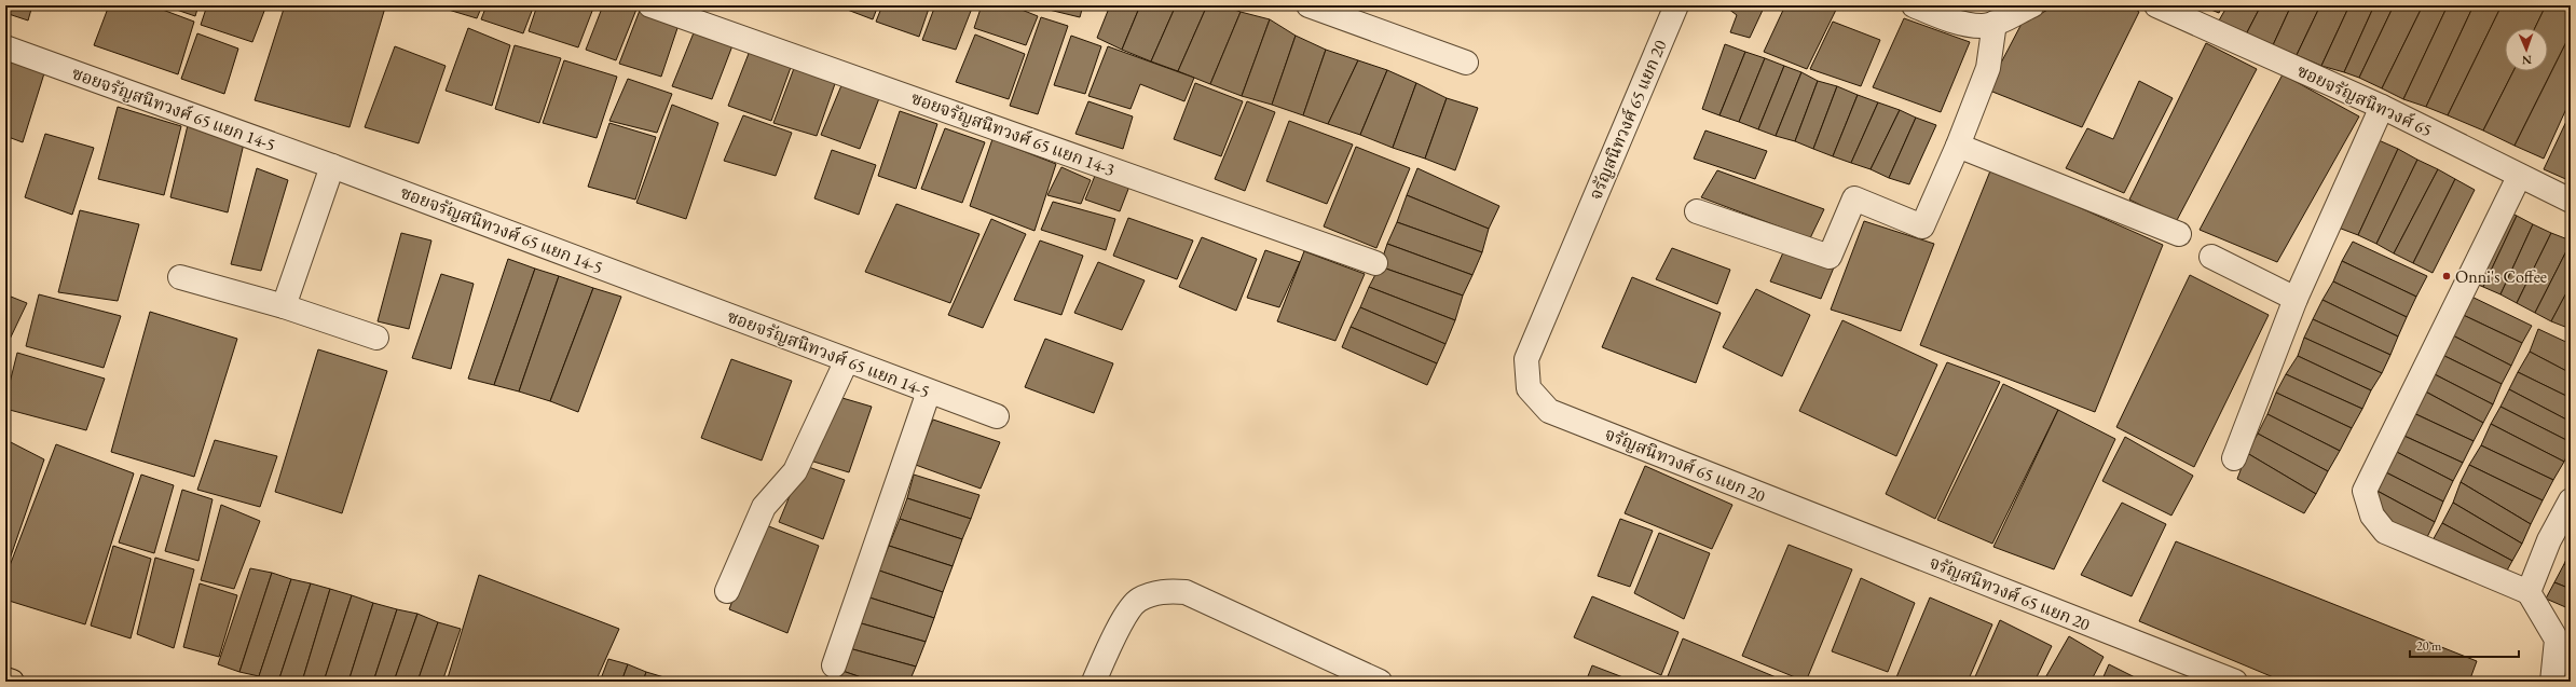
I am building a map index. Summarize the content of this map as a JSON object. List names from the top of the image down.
{
  "streets": {
    "street": [
      "ซอยจรัญสนิทวงศ์ 65",
      "ซอยจรัญสนิทวงศ์ 65 แยก 14-5",
      "จรัญสนิทวงศ์ 65 แยก 20",
      "ซอยจรัญสนิทวงศ์ 65 แยก 14-3"
    ]
  },
  "places": ["Onni's Coffee"],
  "scale_bar": "20 m",
  "north": "bottom"
}
